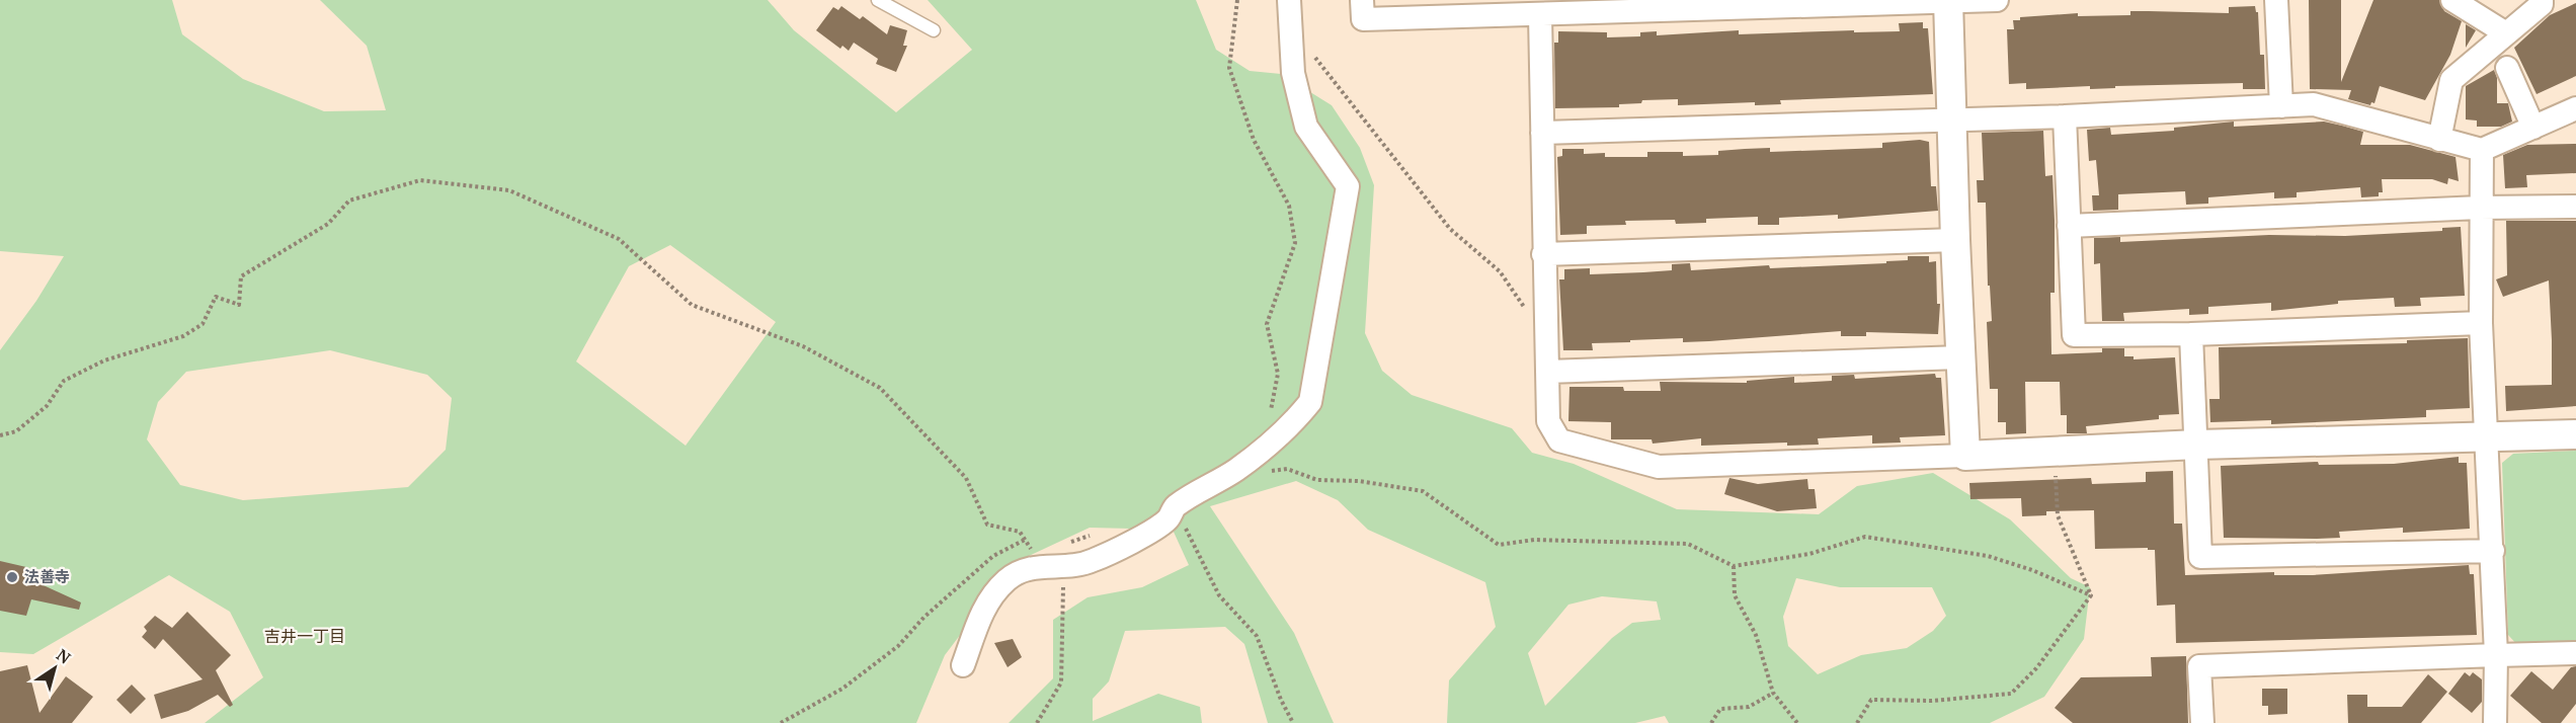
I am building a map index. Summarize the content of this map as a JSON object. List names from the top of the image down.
{
  "districts": ["吉井一丁目"],
  "places": ["法善寺"],
  "north": "top right"
}
